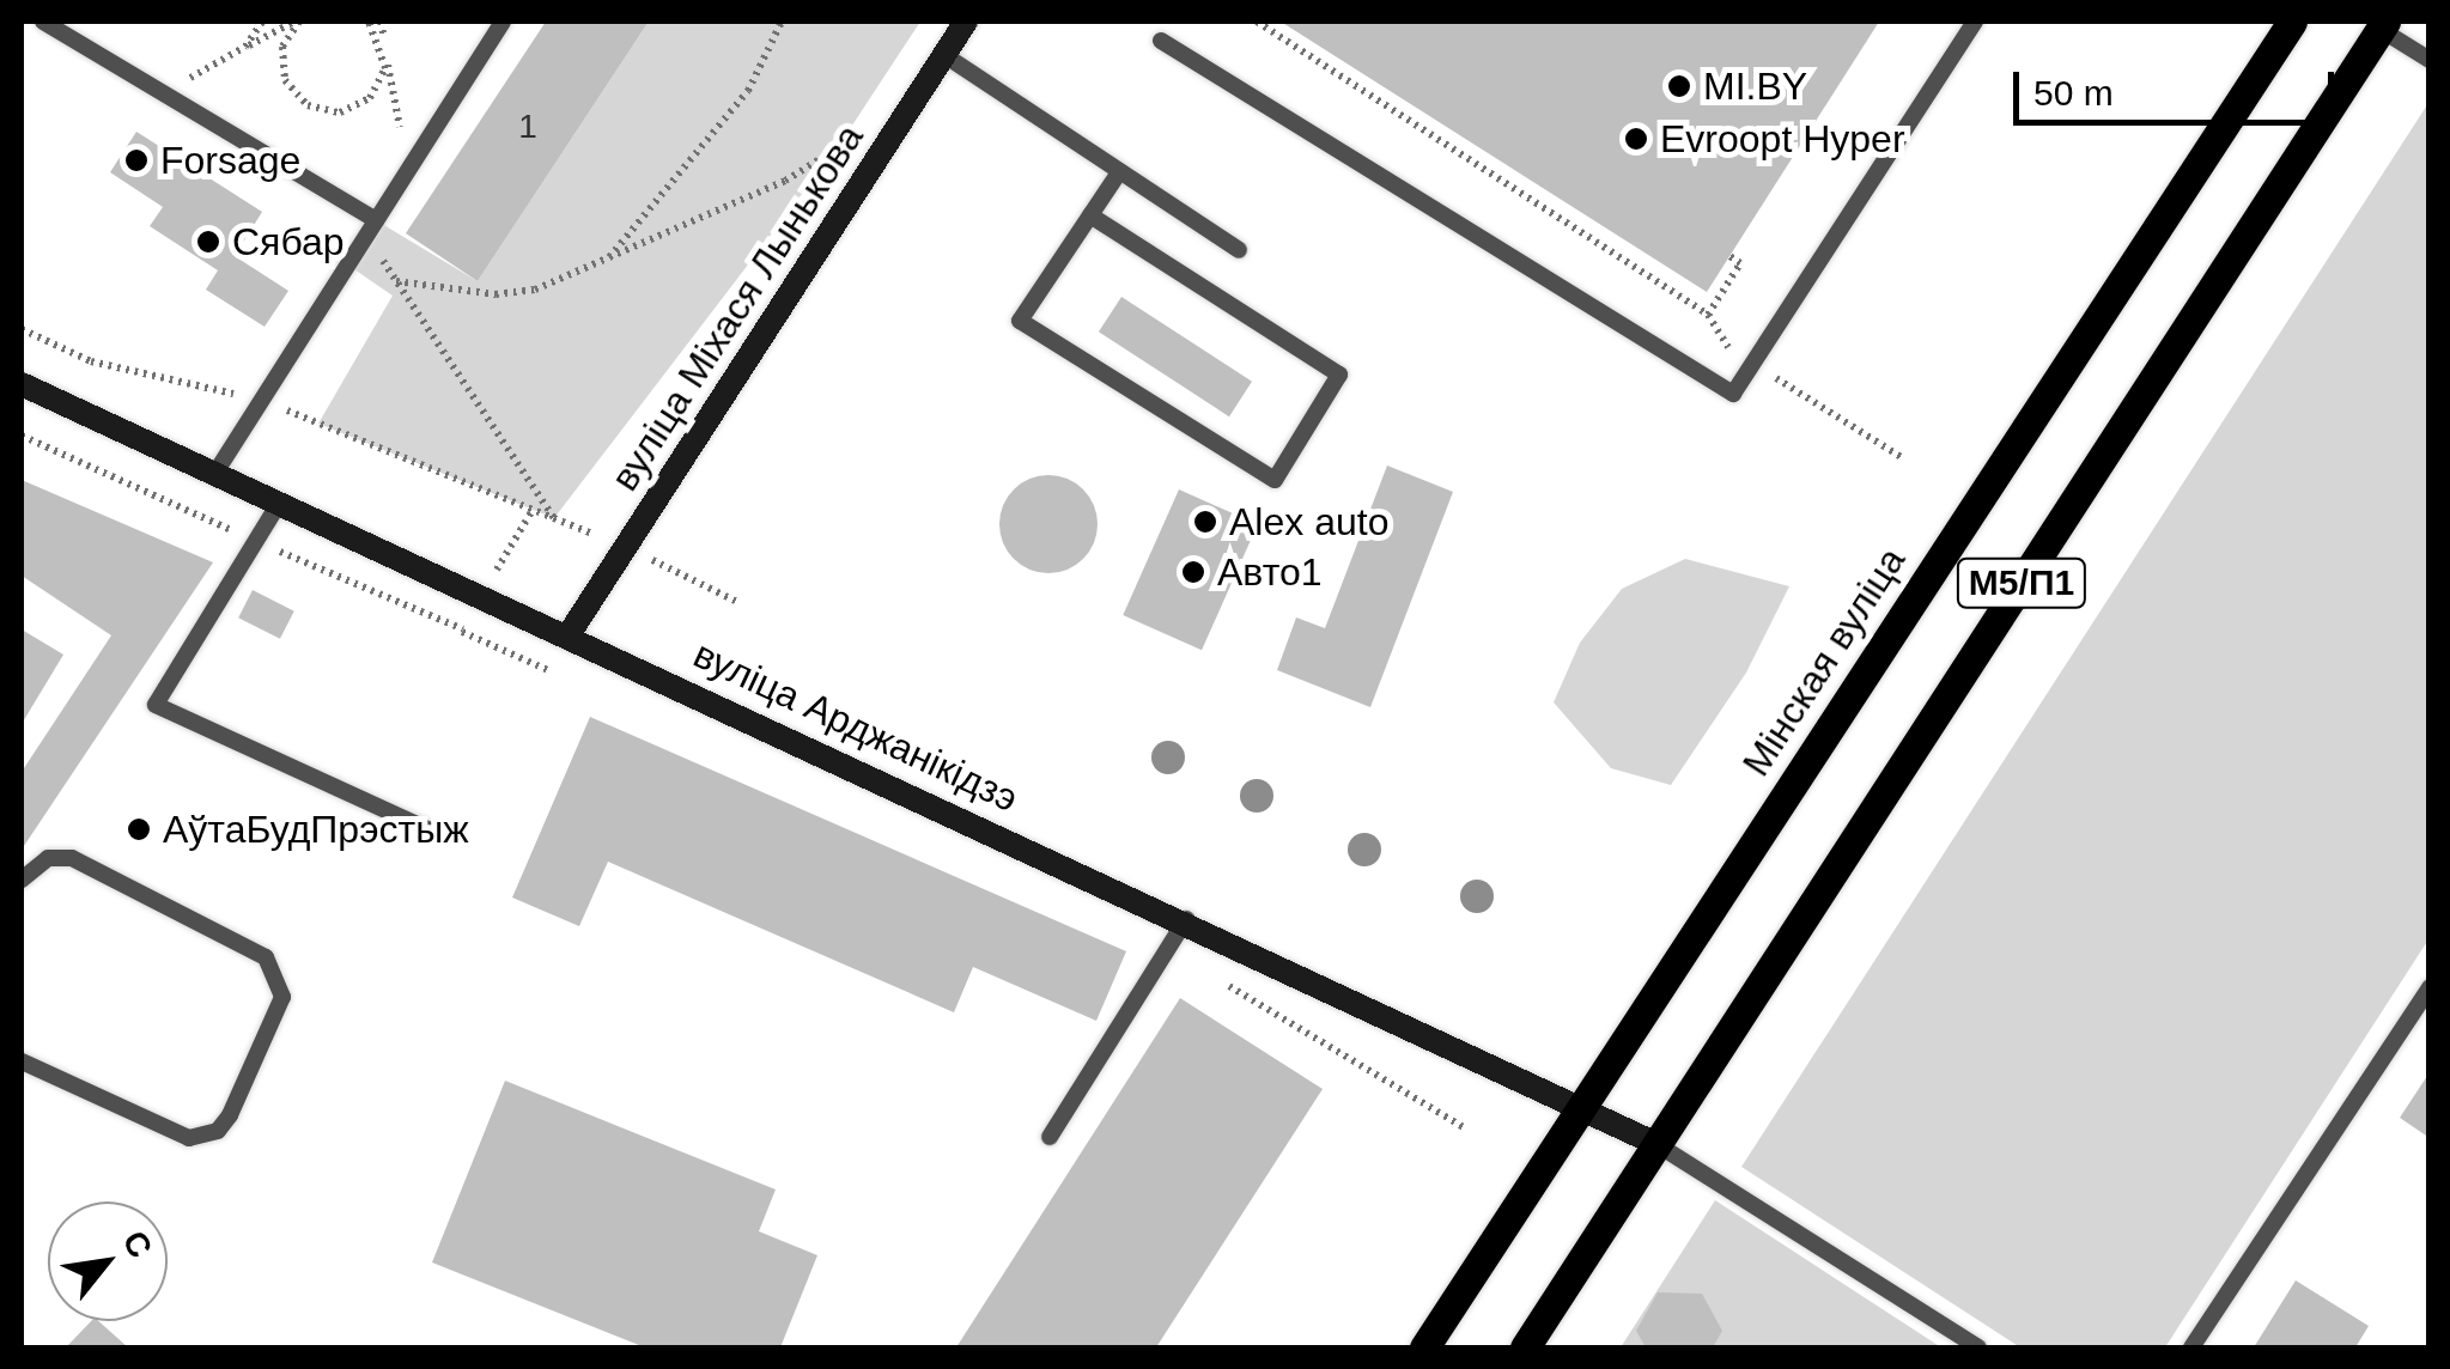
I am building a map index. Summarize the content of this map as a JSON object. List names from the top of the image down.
{
  "streets": {
    "main road": [
      "вуліца Міхася Лынькова",
      "М5/П1",
      "Мінская вуліца",
      "вуліца Арджанікідзэ"
    ]
  },
  "crossings": [
    ["вуліца Міхася Лынькова", "вуліца Арджанікідзэ"],
    ["М5/П1", "вуліца Арджанікідзэ"],
    ["Мінская вуліца", "вуліца Арджанікідзэ"]
  ],
  "places": [
    "MI.BY",
    "Evroopt Hyper",
    "Forsage",
    "Сябар",
    "Alex auto",
    "Авто1",
    "АўтаБудПрэстыж"
  ],
  "house_numbers": ["1"],
  "scale_bar": "50 m",
  "north": "top right"
}
